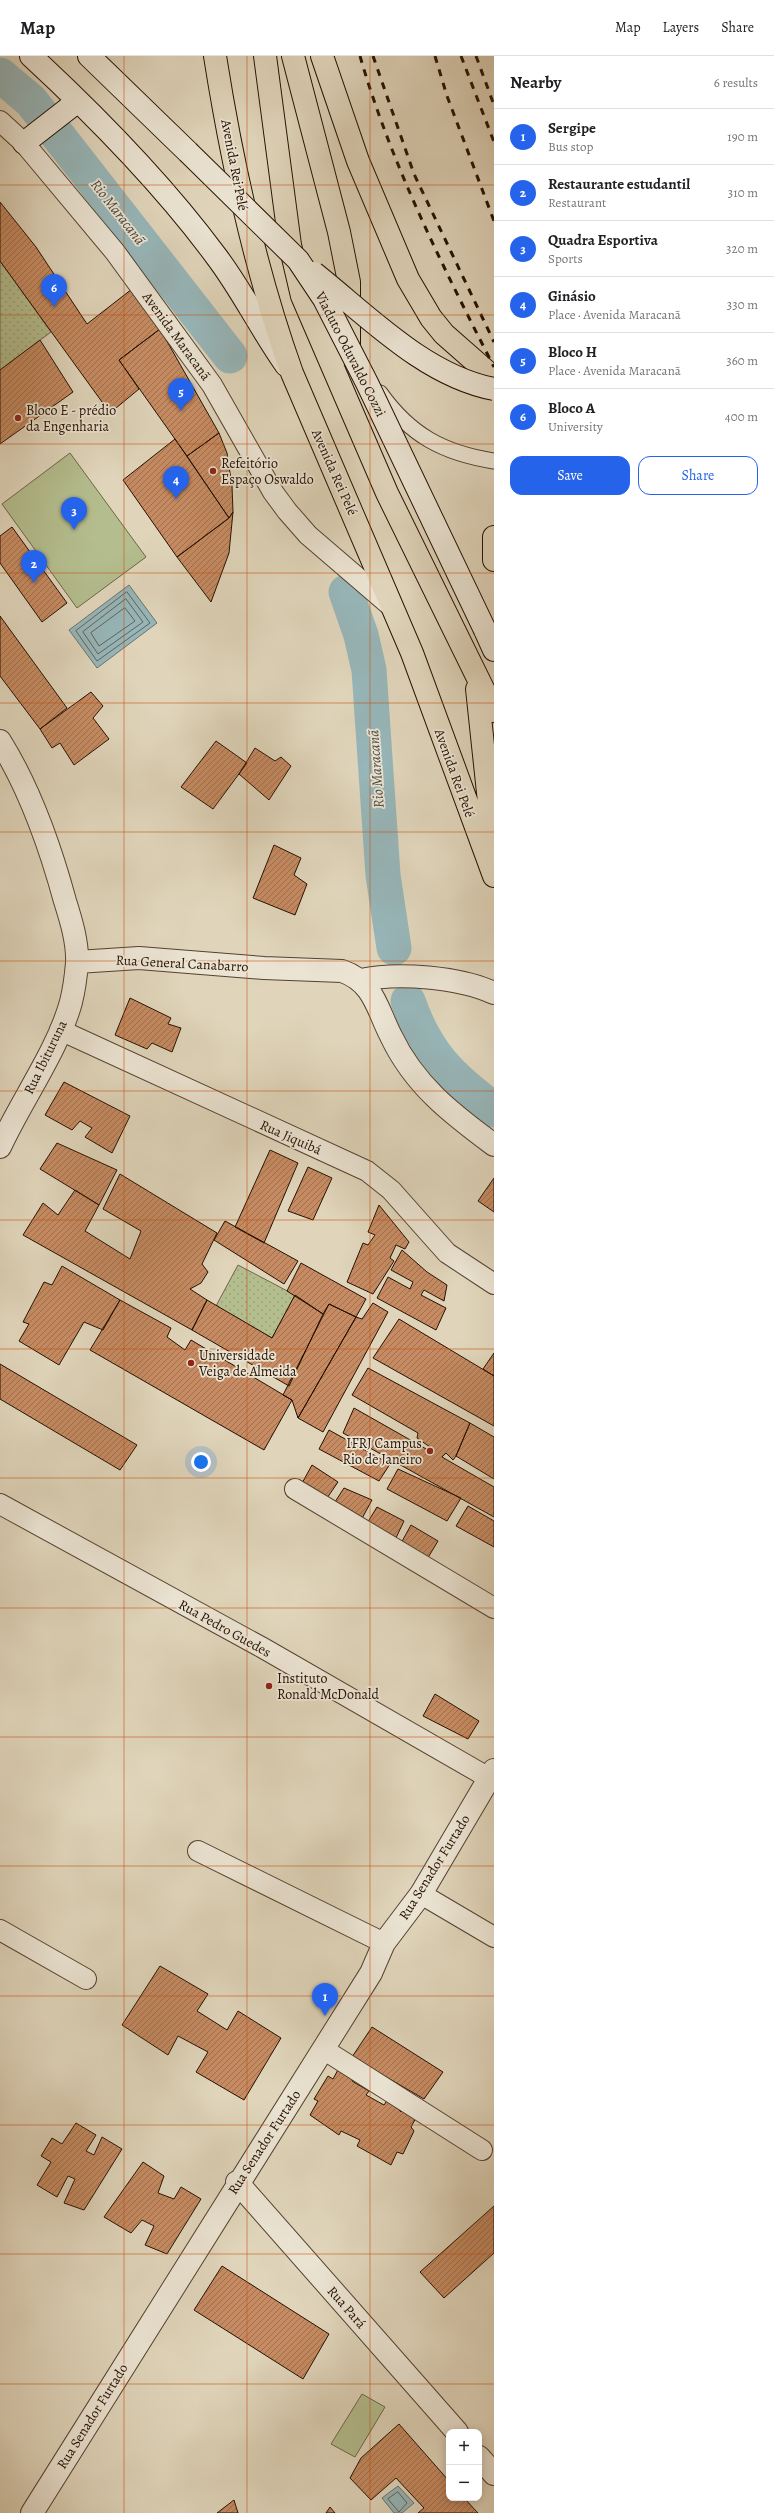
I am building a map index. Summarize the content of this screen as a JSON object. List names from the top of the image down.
{
  "streets": {
    "main road": ["Avenida Rei Pelé"],
    "street": [
      "Avenida Maracanã",
      "Viaduto Oduvaldo Cozzi",
      "Rua General Canabarro",
      "Rua Ibituruna",
      "Rua Jiquibá",
      "Rua Pedro Guedes",
      "Rua Senador Furtado",
      "Rua Pará"
    ]
  },
  "crossings": [
    ["Avenida Rei Pelé", "Avenida Maracanã"],
    ["Rua General Canabarro", "Rua Ibituruna"],
    ["Rua Ibituruna", "Rua Jiquibá"],
    ["Rua Pedro Guedes", "Rua Senador Furtado"],
    ["Rua Senador Furtado", "Rua Pará"]
  ],
  "water": ["Rio Maracanã"],
  "places": [
    "Bloco E - prédio da Engenharia",
    "Refeitório Espaço Oswaldo",
    "Universidade Veiga de Almeida",
    "IFRJ Campus Rio de Janeiro",
    "Instituto Ronald McDonald"
  ],
  "page": {
    "header": "Map",
    "nav": ["Map", "Layers", "Share"],
    "heading": ["Nearby", "6 results"],
    "list": [
      {
        "mark": "1",
        "name": "Sergipe",
        "note": "Bus stop",
        "value": "190 m"
      },
      {
        "mark": "2",
        "name": "Restaurante estudantil",
        "note": "Restaurant",
        "value": "310 m"
      },
      {
        "mark": "3",
        "name": "Quadra Esportiva",
        "note": "Sports",
        "value": "320 m"
      },
      {
        "mark": "4",
        "name": "Ginásio",
        "note": "Place · Avenida Maracanã",
        "value": "330 m"
      },
      {
        "mark": "5",
        "name": "Bloco H",
        "note": "Place · Avenida Maracanã",
        "value": "360 m"
      },
      {
        "mark": "6",
        "name": "Bloco A",
        "note": "University",
        "value": "400 m"
      }
    ],
    "pins": [
      "6",
      "5",
      "4",
      "3",
      "2",
      "1"
    ],
    "buttons": ["Save", "Share"],
    "map_buttons": ["+", "−"]
  }
}
